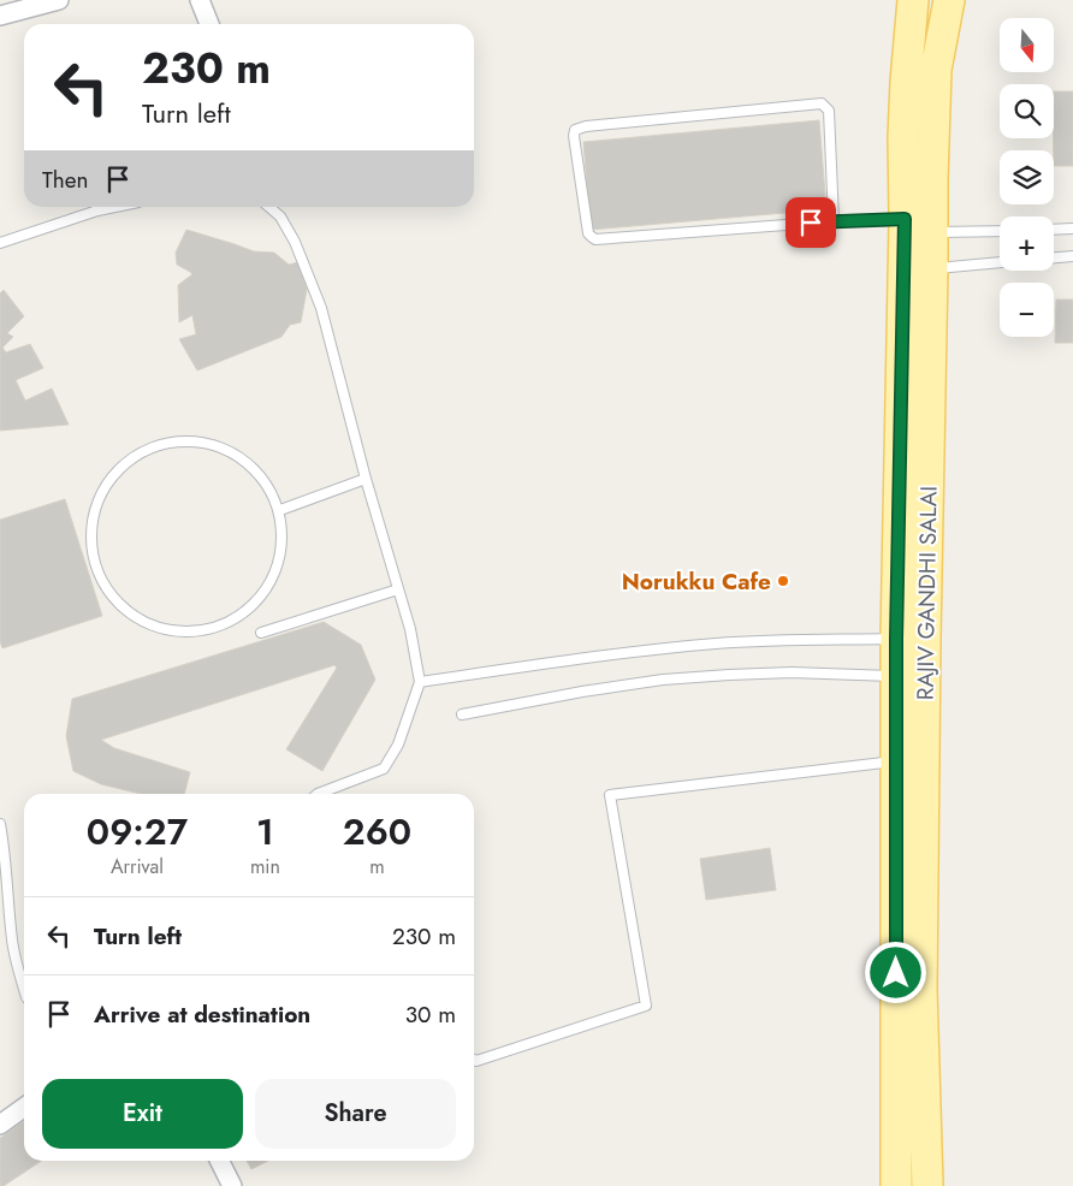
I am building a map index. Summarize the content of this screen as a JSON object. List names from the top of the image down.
{
  "streets": {
    "main road": ["RAJIV GANDHI SALAI"]
  },
  "places": ["Norukku Cafe"],
  "north": "bottom",
  "page": {
    "map_buttons": ["+", "−"],
    "turn": ["230 m", "Turn left"],
    "then": "Then",
    "eta": [
      "09:27",
      "Arrival",
      "1",
      "min",
      "260",
      "m"
    ],
    "list": [
      {
        "name": "Turn left",
        "value": "230 m"
      },
      {
        "name": "Arrive at destination",
        "value": "30 m"
      }
    ],
    "buttons": ["Exit", "Share"]
  }
}
